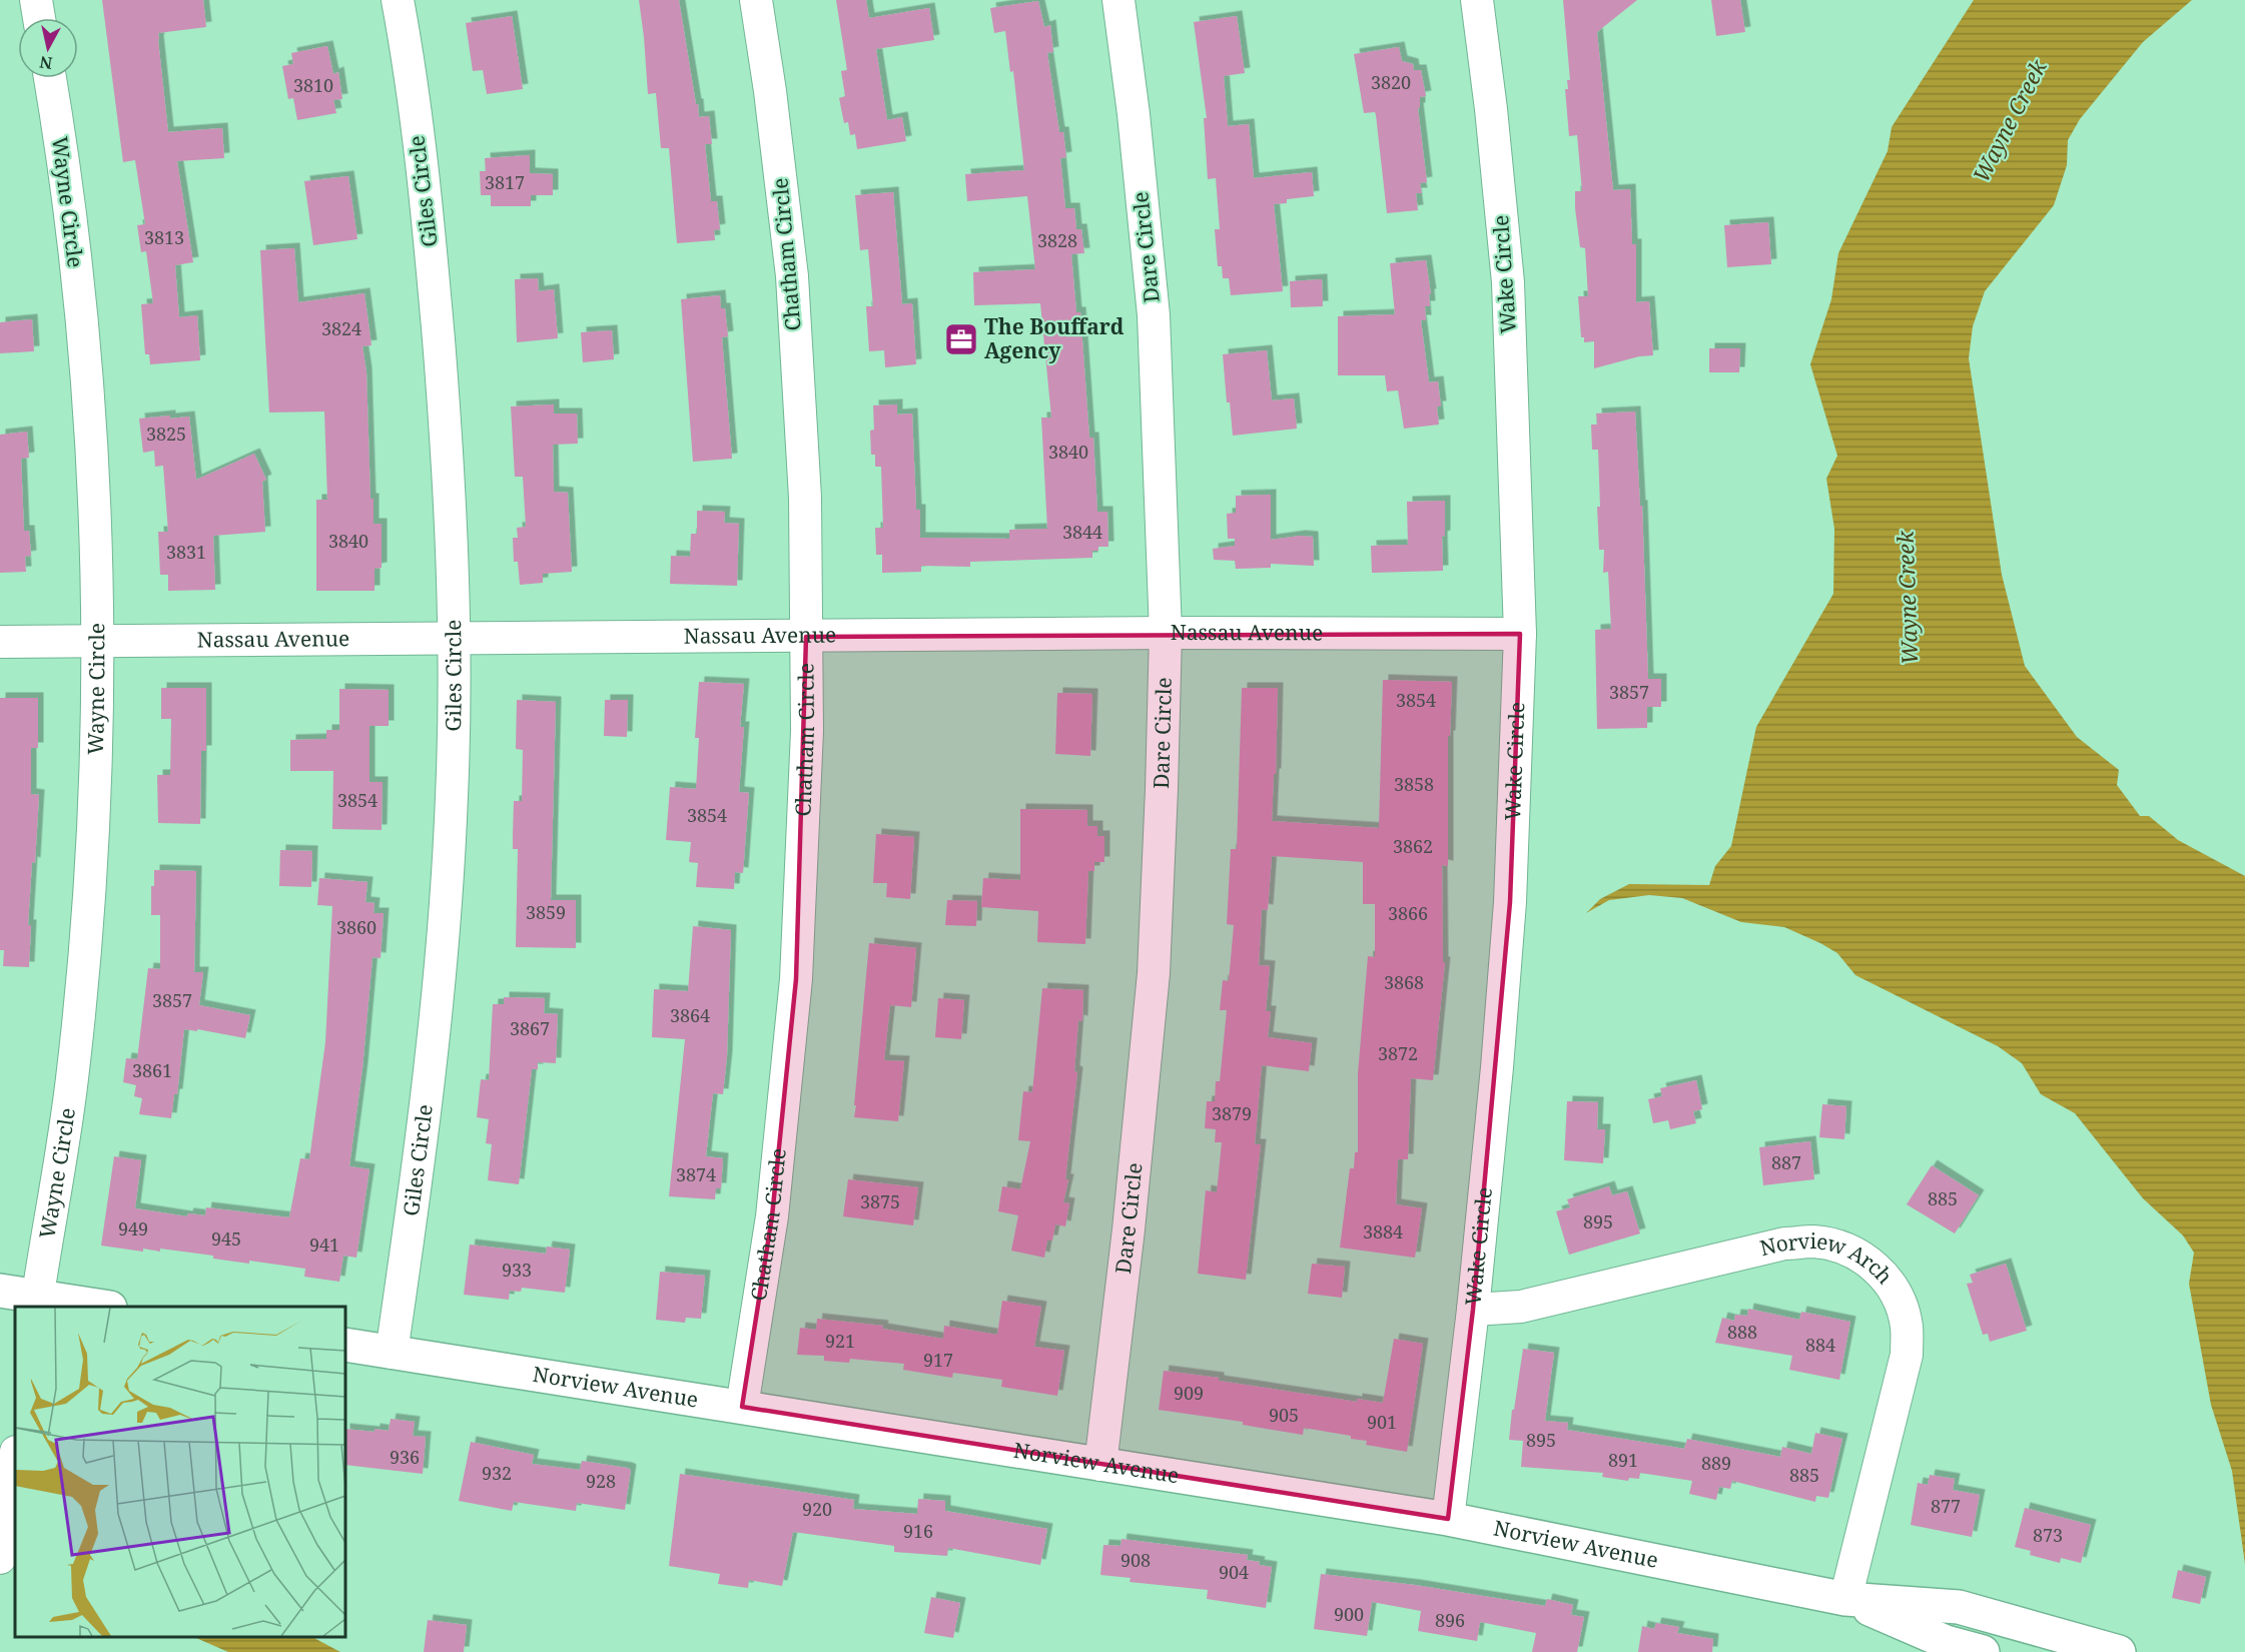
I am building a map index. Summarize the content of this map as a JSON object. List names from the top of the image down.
{
  "streets": {
    "street": [
      "Giles Circle",
      "Wayne Circle",
      "Dare Circle",
      "Chatham Circle",
      "Wake Circle",
      "Nassau Avenue",
      "Norview Arch",
      "Norview Avenue"
    ]
  },
  "crossings": [
    ["Giles Circle", "Nassau Avenue"],
    ["Giles Circle", "Norview Avenue"],
    ["Wayne Circle", "Nassau Avenue"],
    ["Dare Circle", "Nassau Avenue"],
    ["Dare Circle", "Norview Avenue"],
    ["Chatham Circle", "Nassau Avenue"],
    ["Chatham Circle", "Norview Avenue"],
    ["Wake Circle", "Nassau Avenue"],
    ["Wake Circle", "Norview Arch"],
    ["Wake Circle", "Norview Avenue"],
    ["Norview Arch", "Norview Avenue"]
  ],
  "water": ["Wayne Creek"],
  "places": {
    "office": ["The Bouffard Agency"]
  },
  "house_numbers": [
    "3820",
    "3810",
    "3817",
    "3813",
    "3828",
    "3824",
    "3825",
    "3840",
    "3844",
    "3840",
    "3831",
    "3857",
    "3854",
    "3858",
    "3854",
    "3854",
    "3862",
    "3859",
    "3866",
    "3860",
    "3868",
    "3857",
    "3864",
    "3867",
    "3872",
    "3861",
    "3879",
    "887",
    "3874",
    "885",
    "3875",
    "895",
    "949",
    "3884",
    "945",
    "941",
    "933",
    "888",
    "921",
    "884",
    "917",
    "909",
    "905",
    "901",
    "895",
    "936",
    "891",
    "889",
    "932",
    "885",
    "928",
    "877",
    "920",
    "916",
    "873",
    "908",
    "904",
    "900",
    "896"
  ],
  "north": "bottom"
}
